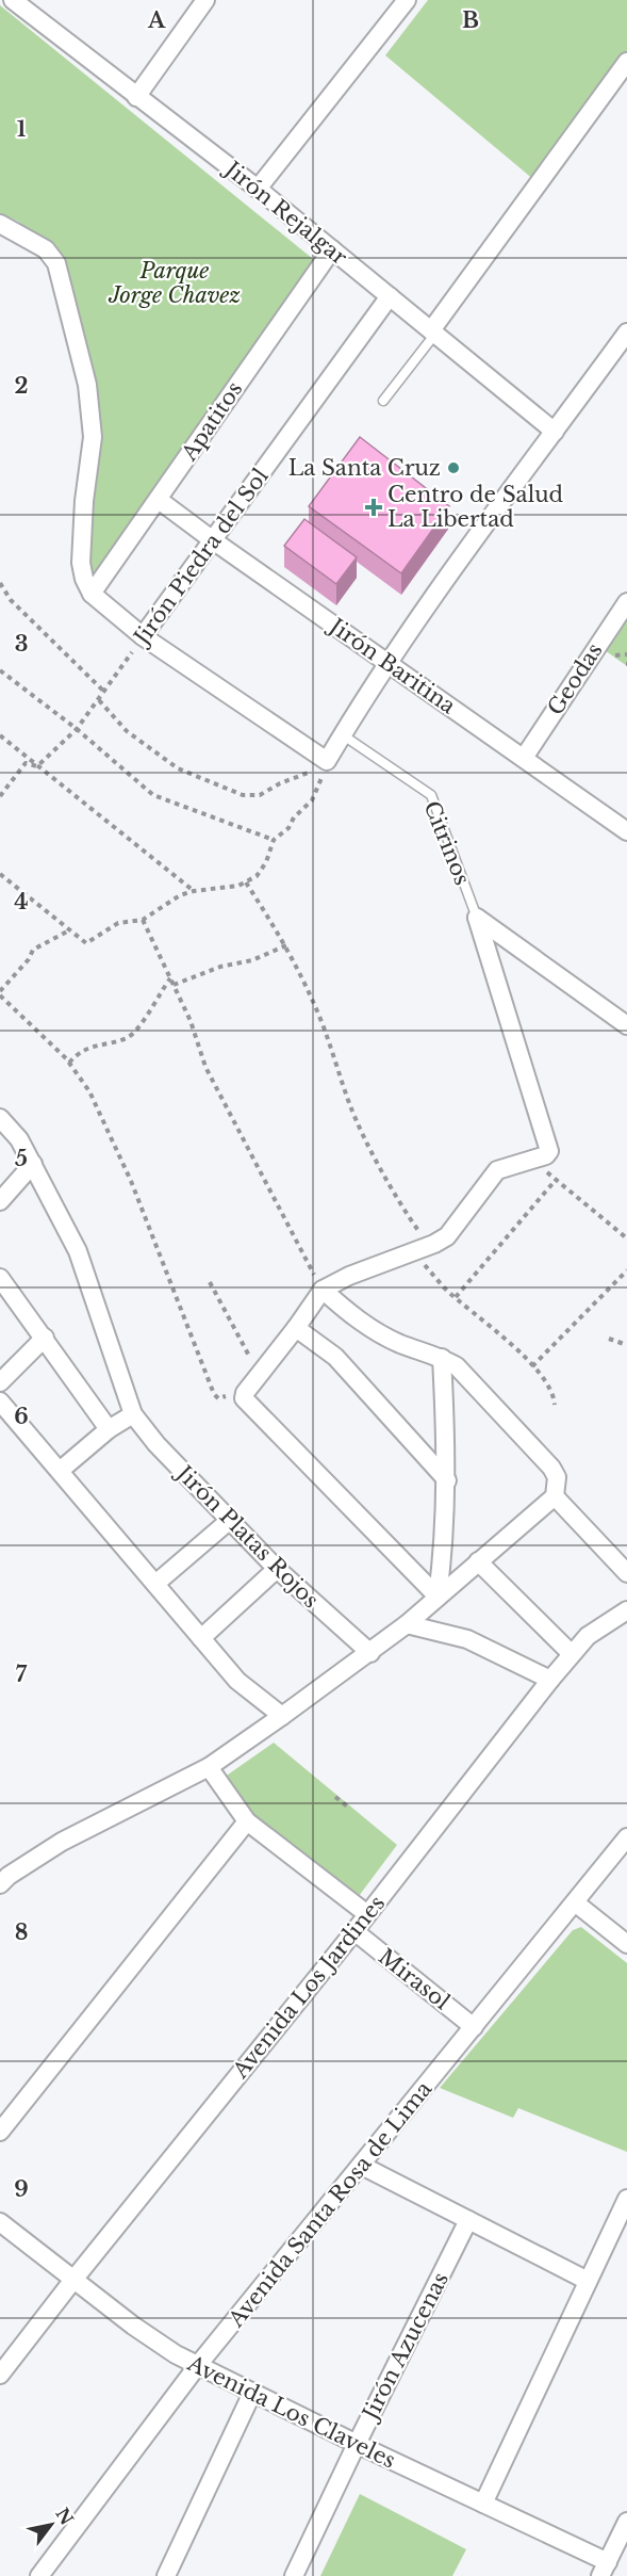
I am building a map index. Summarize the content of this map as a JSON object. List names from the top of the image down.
{
  "streets": {
    "street": [
      "Jirón Rejalgar",
      "Apatitos",
      "Jirón Piedra del Sol",
      "Jirón Baritina",
      "Geodas",
      "Jirón Platas Rojos",
      "Mirasol",
      "Avenida Los Jardines",
      "Avenida Santa Rosa de Lima",
      "Jirón Azucenas",
      "Avenida Los Claveles"
    ],
    "lane": ["Citrinos"]
  },
  "crossings": [
    ["Jirón Rejalgar", "Apatitos"],
    ["Jirón Rejalgar", "Jirón Piedra del Sol"],
    ["Apatitos", "Jirón Baritina"],
    ["Jirón Piedra del Sol", "Jirón Baritina"],
    ["Jirón Baritina", "Geodas"],
    ["Mirasol", "Avenida Los Jardines"],
    ["Mirasol", "Avenida Santa Rosa de Lima"],
    ["Avenida Los Jardines", "Avenida Los Claveles"],
    ["Avenida Santa Rosa de Lima", "Avenida Los Claveles"],
    ["Jirón Azucenas", "Avenida Los Claveles"]
  ],
  "parks": ["Parque Jorge Chavez"],
  "places": {
    "other": ["La Santa Cruz"],
    "health": ["Centro de Salud La Libertad"]
  },
  "north": "top right",
  "grid": {
    "columns": ["A", "B"],
    "rows": [
      "1",
      "2",
      "3",
      "4",
      "5",
      "6",
      "7",
      "8",
      "9"
    ]
  }
}
